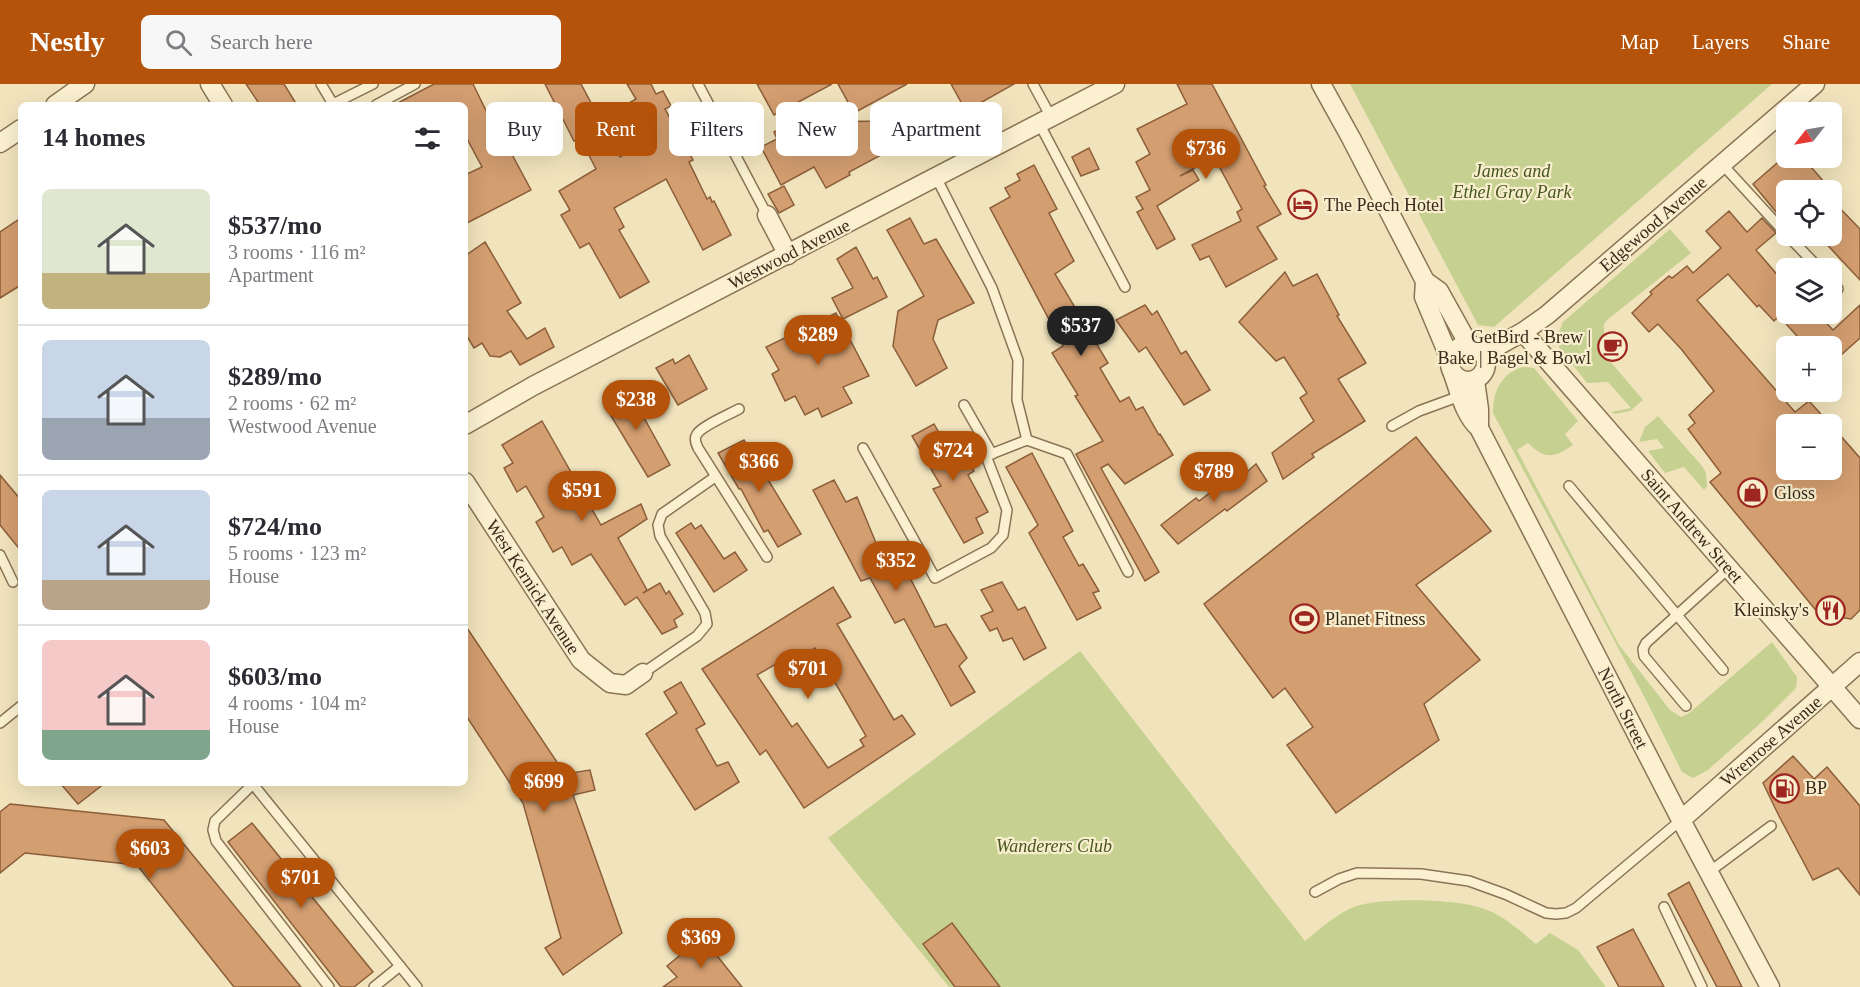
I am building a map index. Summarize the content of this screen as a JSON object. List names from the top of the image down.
{
  "streets": {
    "street": [
      "Edgewood Avenue",
      "Westwood Avenue",
      "Saint Andrew Street",
      "West Kernick Avenue",
      "North Street",
      "Wrenrose Avenue"
    ]
  },
  "crossings": [
    ["Edgewood Avenue", "Saint Andrew Street"],
    ["Edgewood Avenue", "North Street"],
    ["Saint Andrew Street", "Wrenrose Avenue"],
    ["North Street", "Wrenrose Avenue"]
  ],
  "parks": ["James and Ethel Gray Park", "Wanderers Club"],
  "places": {
    "hotel": ["The Peech Hotel"],
    "cafe": ["GetBird - Brew | Bake | Bagel & Bowl"],
    "shop": ["Gloss"],
    "restaurant": ["Kleinsky's"],
    "sports": ["Planet Fitness"],
    "fuel station": ["BP"]
  },
  "north": "bottom left",
  "page": {
    "header": "Nestly",
    "search": "Search here",
    "nav": ["Map", "Layers", "Share"],
    "map_buttons": ["+", "−"],
    "chip": [
      "Buy",
      "Rent",
      "Filters",
      "New",
      "Apartment"
    ],
    "heading": "14 homes",
    "price": [
      "$736",
      "$537",
      "$289",
      "$238",
      "$724",
      "$366",
      "$789",
      "$591",
      "$352",
      "$701",
      "$699",
      "$603",
      "$701",
      "$369"
    ],
    "list": [
      {
        "name": "$537/mo",
        "note": "3 rooms · 116 m² · Apartment"
      },
      {
        "name": "$289/mo",
        "note": "2 rooms · 62 m² · Westwood Avenue"
      },
      {
        "name": "$724/mo",
        "note": "5 rooms · 123 m² · House"
      },
      {
        "name": "$603/mo",
        "note": "4 rooms · 104 m² · House"
      }
    ]
  }
}
